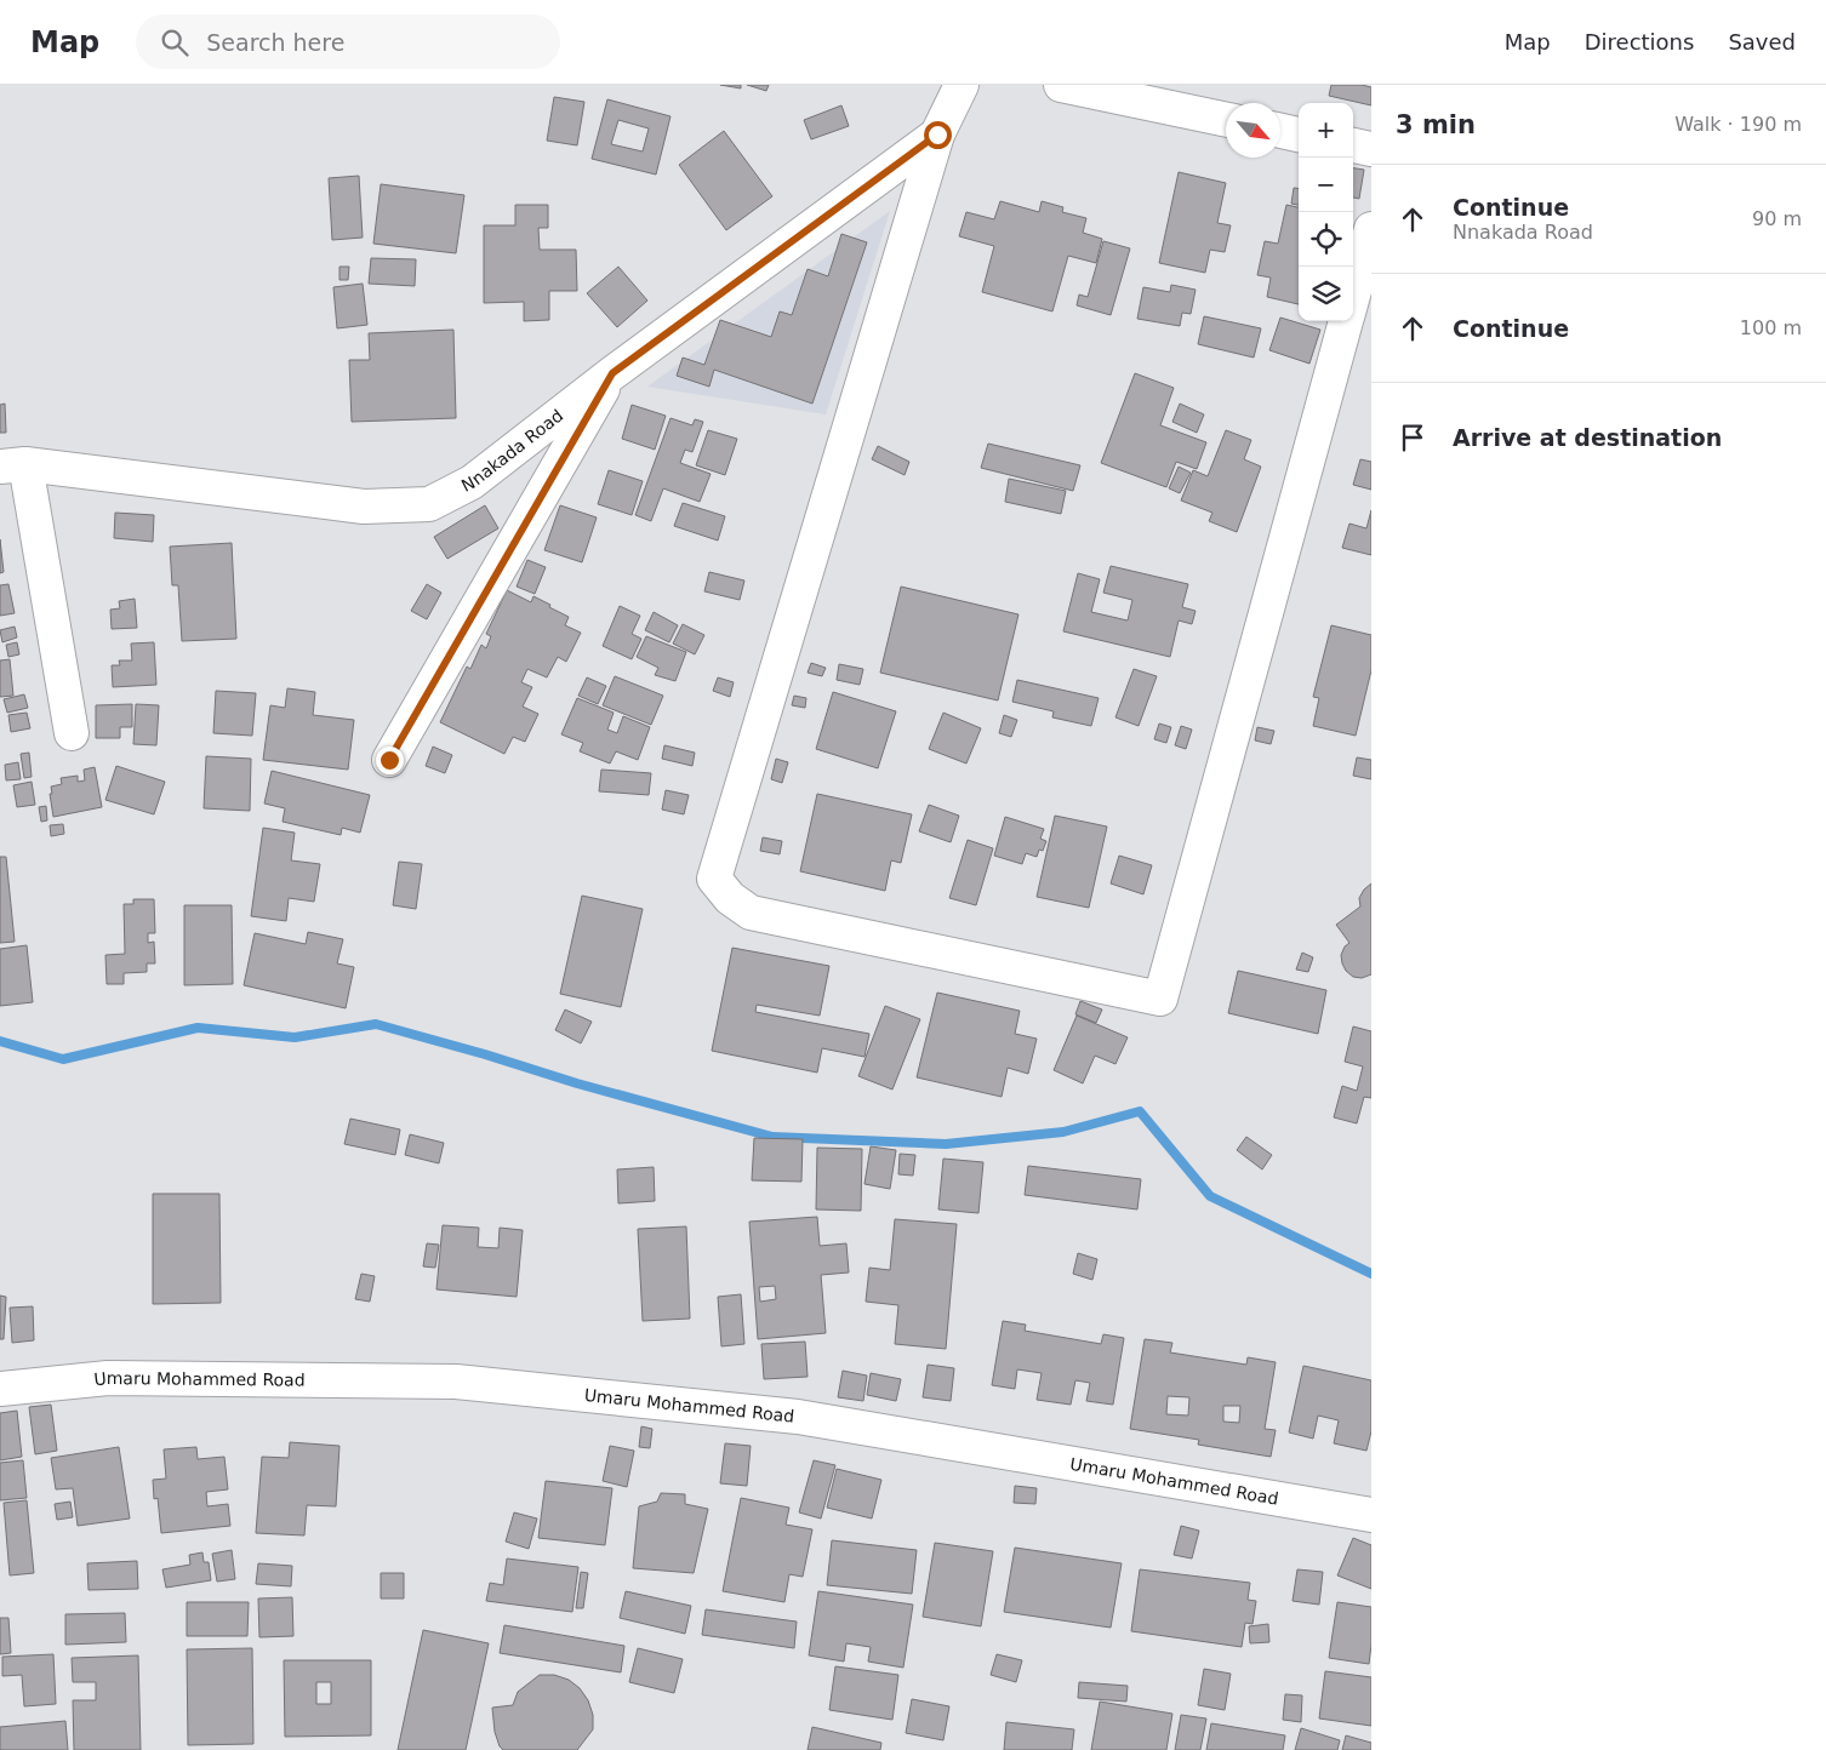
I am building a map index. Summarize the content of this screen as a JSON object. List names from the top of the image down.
{
  "streets": {
    "street": ["Nnakada Road", "Umaru Mohammed Road"]
  },
  "north": "bottom right",
  "page": {
    "header": "Map",
    "search": "Search here",
    "nav": ["Map", "Directions", "Saved"],
    "heading": ["3 min", "Walk · 190 m"],
    "map_buttons": ["+", "−"],
    "list": [
      ["Continue", "Nnakada Road", "90 m"],
      ["Continue", "100 m"],
      "Arrive at destination"
    ]
  }
}
